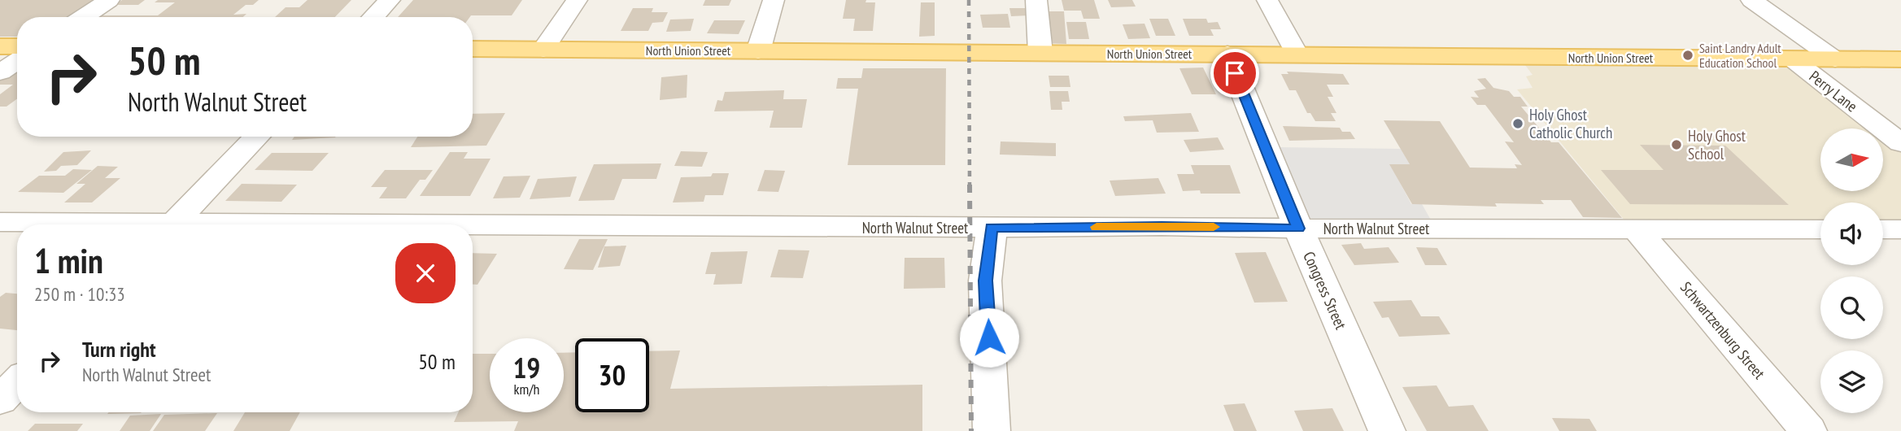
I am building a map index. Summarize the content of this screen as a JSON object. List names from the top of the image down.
{
  "streets": {
    "main road": ["North Union Street"],
    "street": [
      "Perry Lane",
      "North Walnut Street",
      "Congress Street",
      "Schwartzenburg Street"
    ]
  },
  "crossings": [
    ["North Union Street", "Perry Lane"],
    ["North Union Street", "Congress Street"],
    ["North Walnut Street", "Congress Street"],
    ["North Walnut Street", "Schwartzenburg Street"]
  ],
  "places": ["Saint Landry Adult Education School", "Holy Ghost Catholic Church", "Holy Ghost School"],
  "north": "right",
  "page": {
    "turn": ["50 m", "North Walnut Street"],
    "heading": ["1 min", "250 m · 10:33"],
    "list": [
      {
        "name": "Turn right",
        "note": "North Walnut Street",
        "value": "50 m"
      }
    ],
    "speed": "19 km/h",
    "limit": "30"
  }
}
